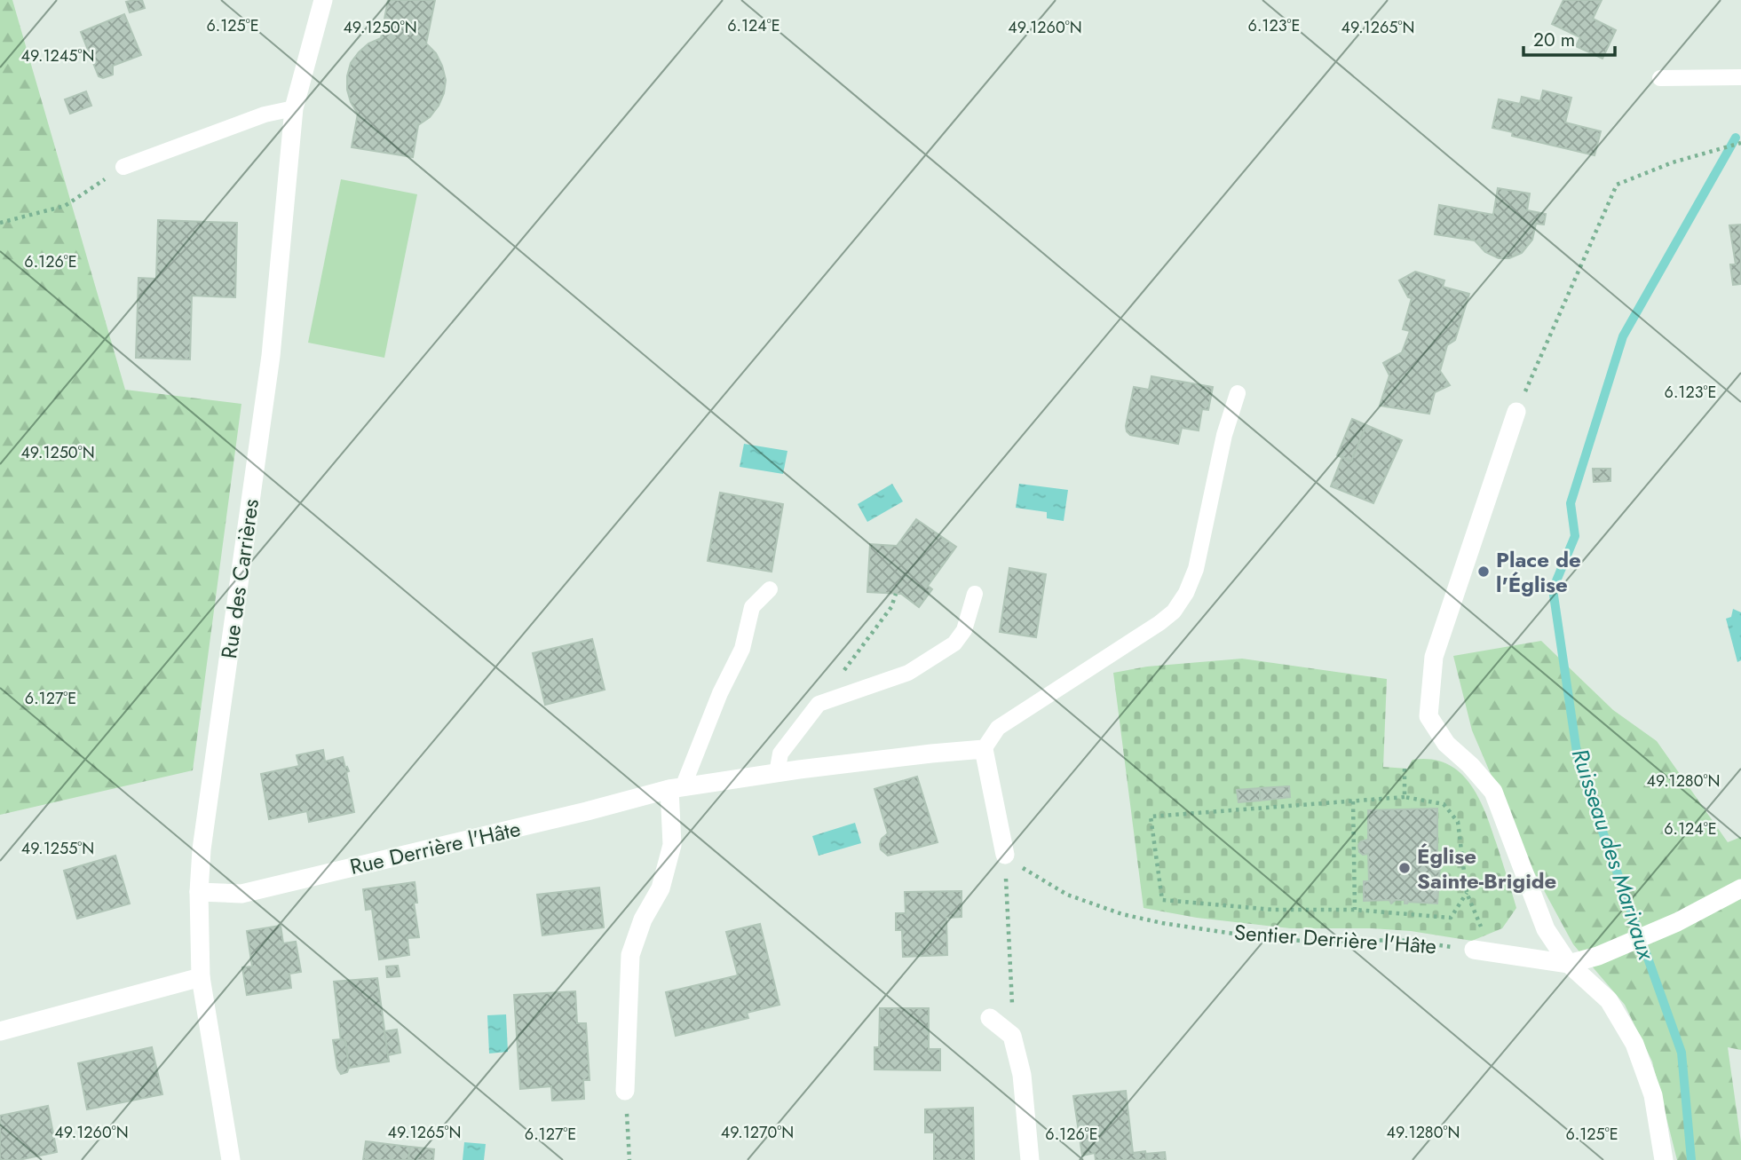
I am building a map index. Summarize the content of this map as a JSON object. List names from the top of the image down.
{
  "streets": {
    "street": ["Rue des Carrières", "Rue Derrière l'Hâte"],
    "path": ["Sentier Derrière l'Hâte"]
  },
  "crossings": [
    ["Rue des Carrières", "Rue Derrière l'Hâte"]
  ],
  "water": ["Ruisseau des Marivaux"],
  "places": ["Place de l'Église", "Église Sainte-Brigide"],
  "scale_bar": "20 m",
  "coordinates": [
    "6.125°E",
    "6.123°E",
    "6.124°E",
    "49.1250°N",
    "49.1260°N",
    "49.1265°N",
    "49.1245°N",
    "6.126°E",
    "6.127°E",
    "49.1280°N",
    "49.1255°N",
    "49.1270°N"
  ]
}
